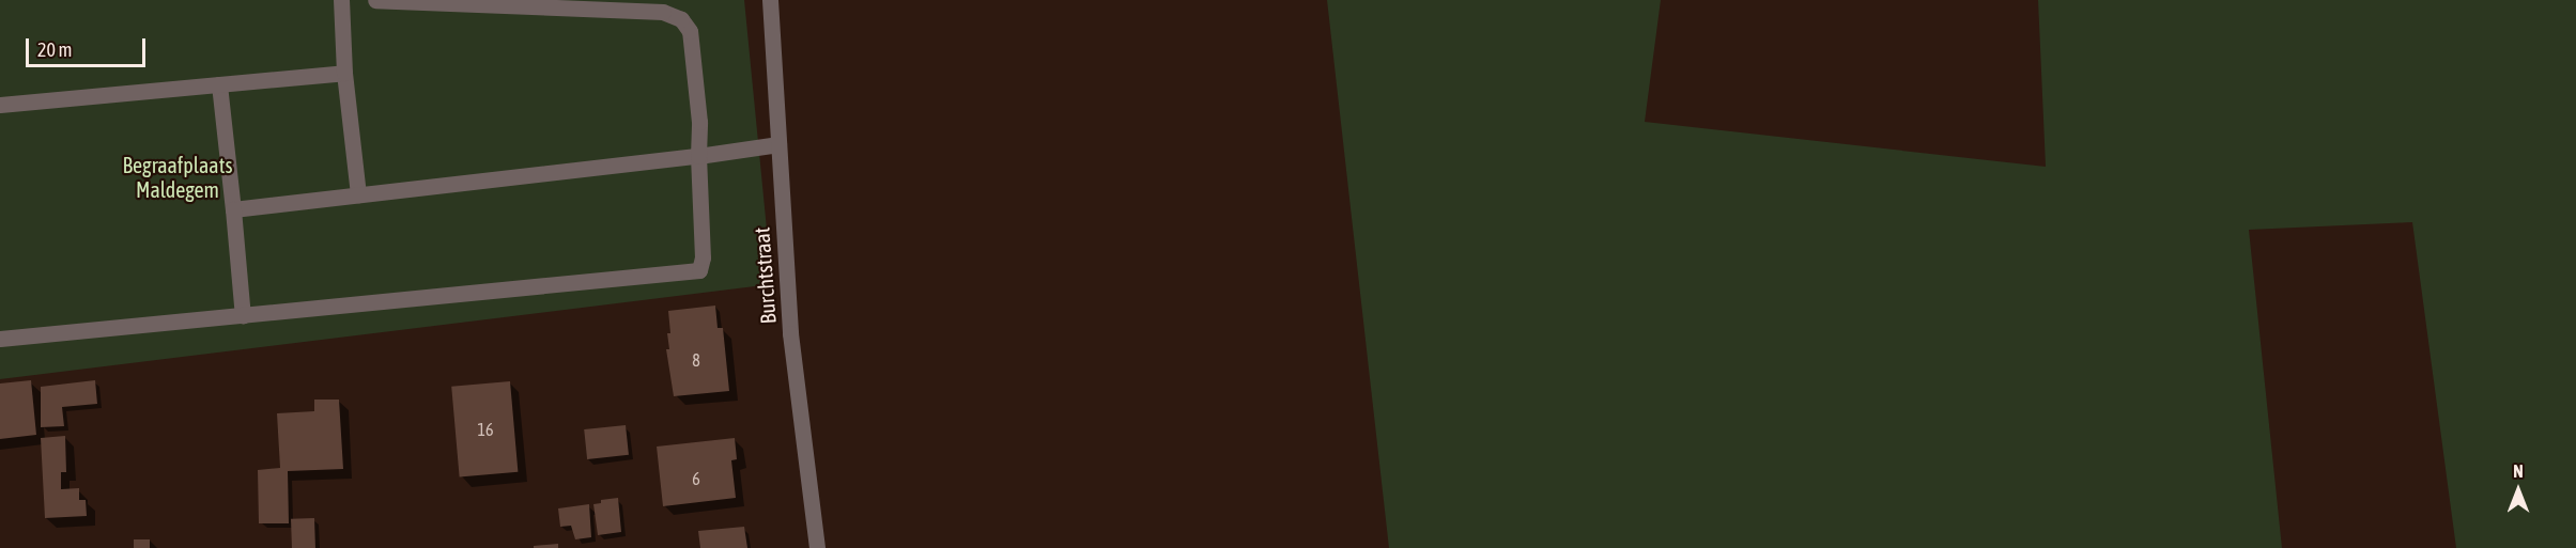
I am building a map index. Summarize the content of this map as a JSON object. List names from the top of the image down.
{
  "streets": {
    "street": ["Burchtstraat"]
  },
  "parks": ["Begraafplaats Maldegem"],
  "house_numbers": ["8", "16", "6"],
  "scale_bar": "20 m",
  "north": "top"
}
